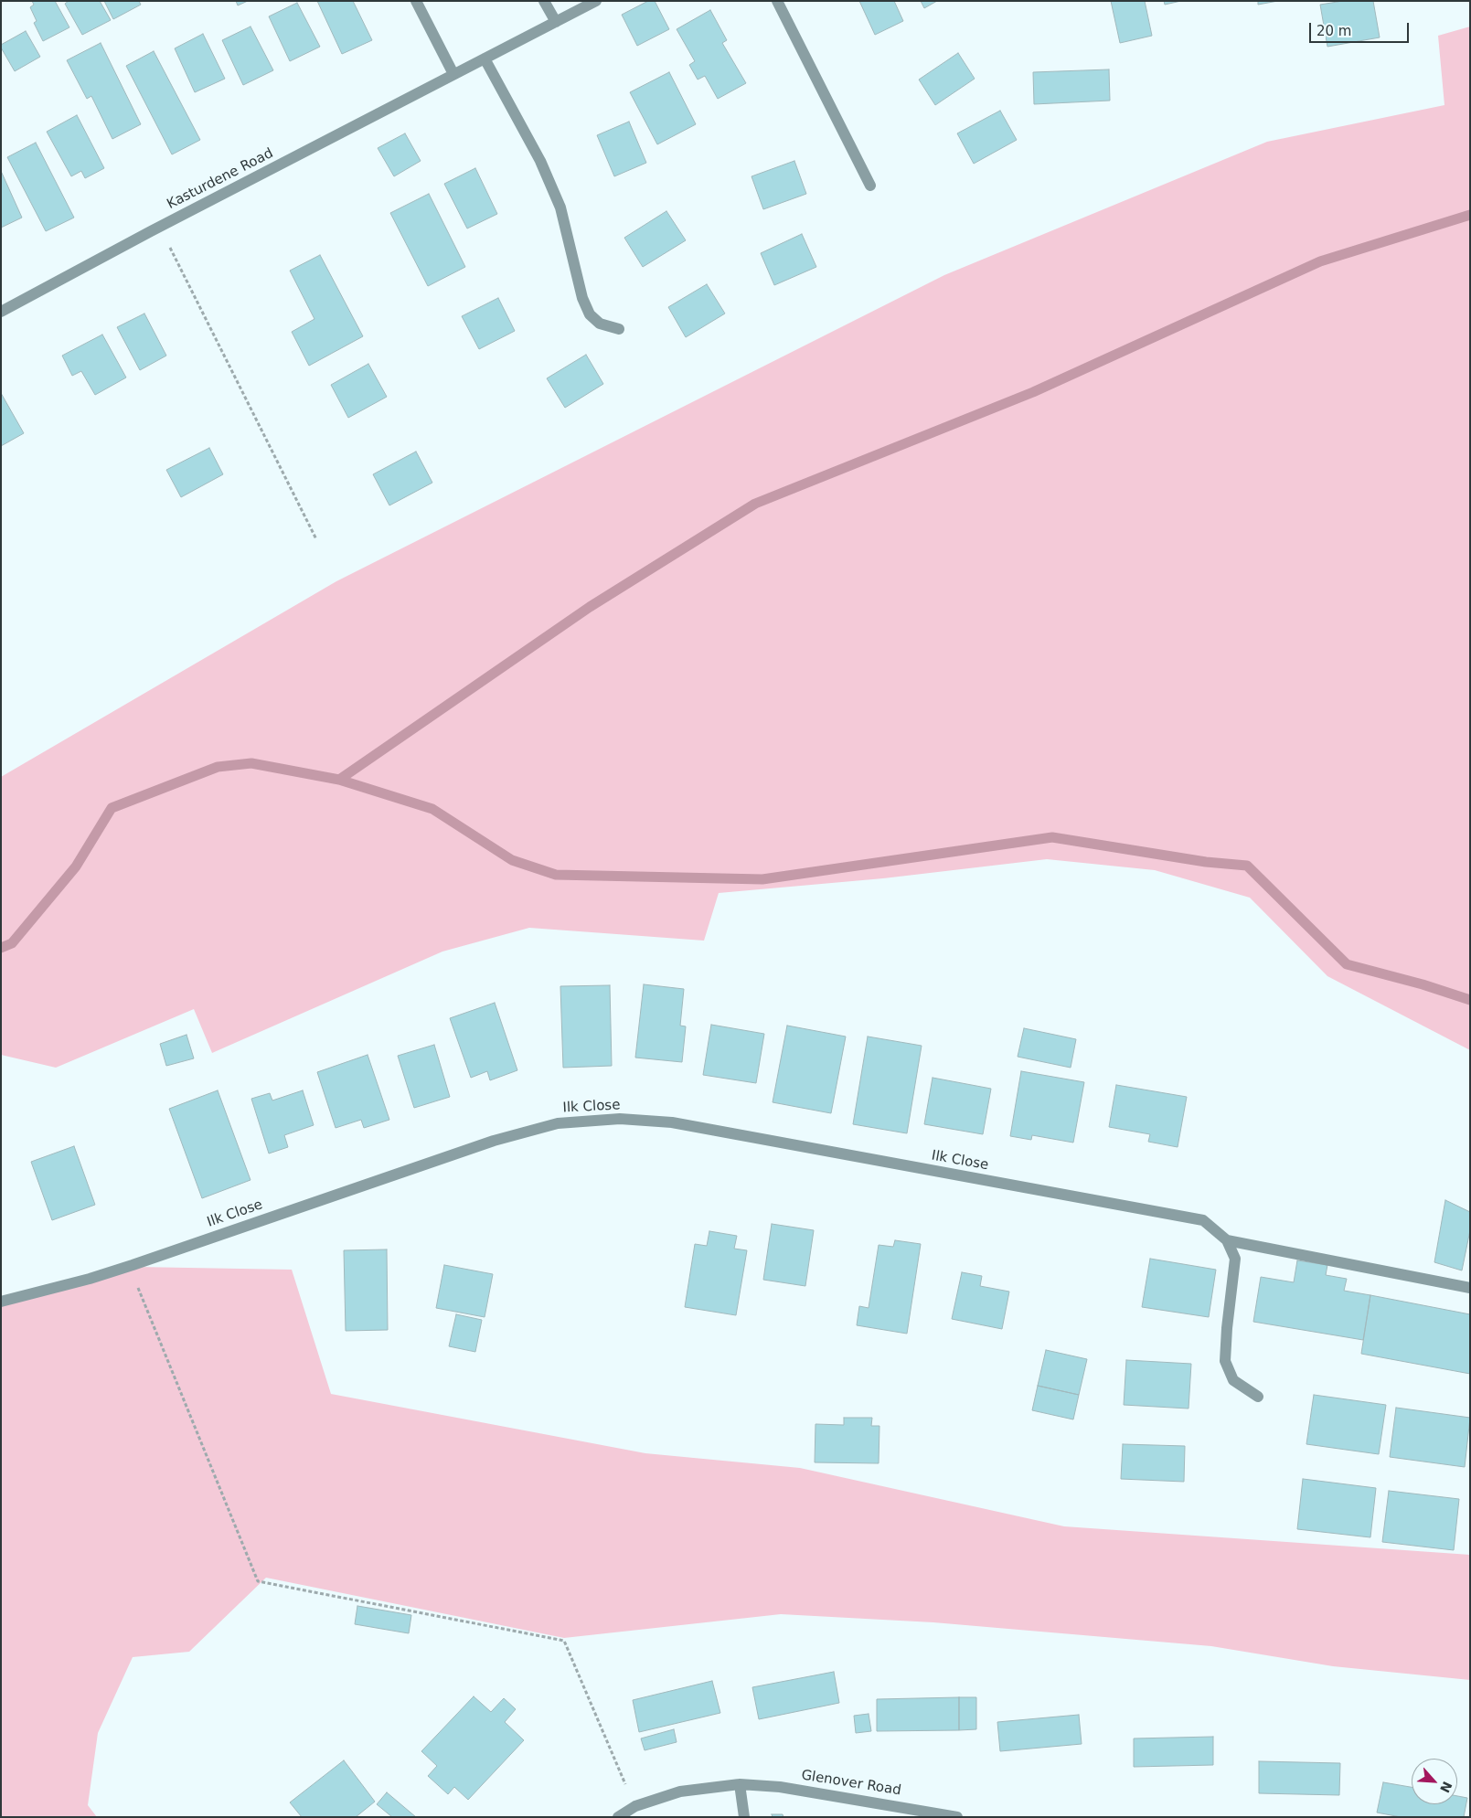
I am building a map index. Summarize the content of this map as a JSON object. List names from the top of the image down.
{
  "streets": {
    "street": ["Kasturdene Road", "Ilk Close", "Glenover Road"]
  },
  "scale_bar": "20 m",
  "north": "bottom right"
}
